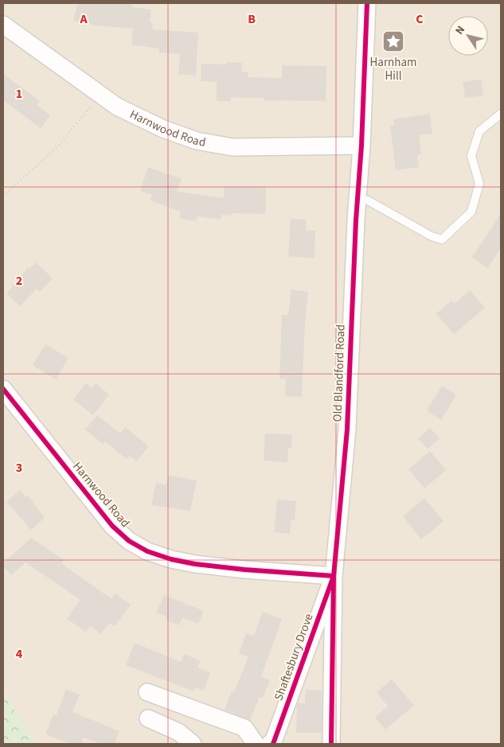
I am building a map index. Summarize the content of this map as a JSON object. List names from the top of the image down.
{
  "streets": {
    "street": ["Harnwood Road", "Old Blandford Road", "Shaftesbury Drove"]
  },
  "crossings": [
    ["Harnwood Road", "Old Blandford Road"],
    ["Harnwood Road", "Shaftesbury Drove"],
    ["Old Blandford Road", "Shaftesbury Drove"]
  ],
  "places": {
    "place": ["Harnham Hill"]
  },
  "north": "top left",
  "grid": {
    "columns": ["A", "B", "C"],
    "rows": [
      "1",
      "2",
      "3",
      "4"
    ]
  }
}
